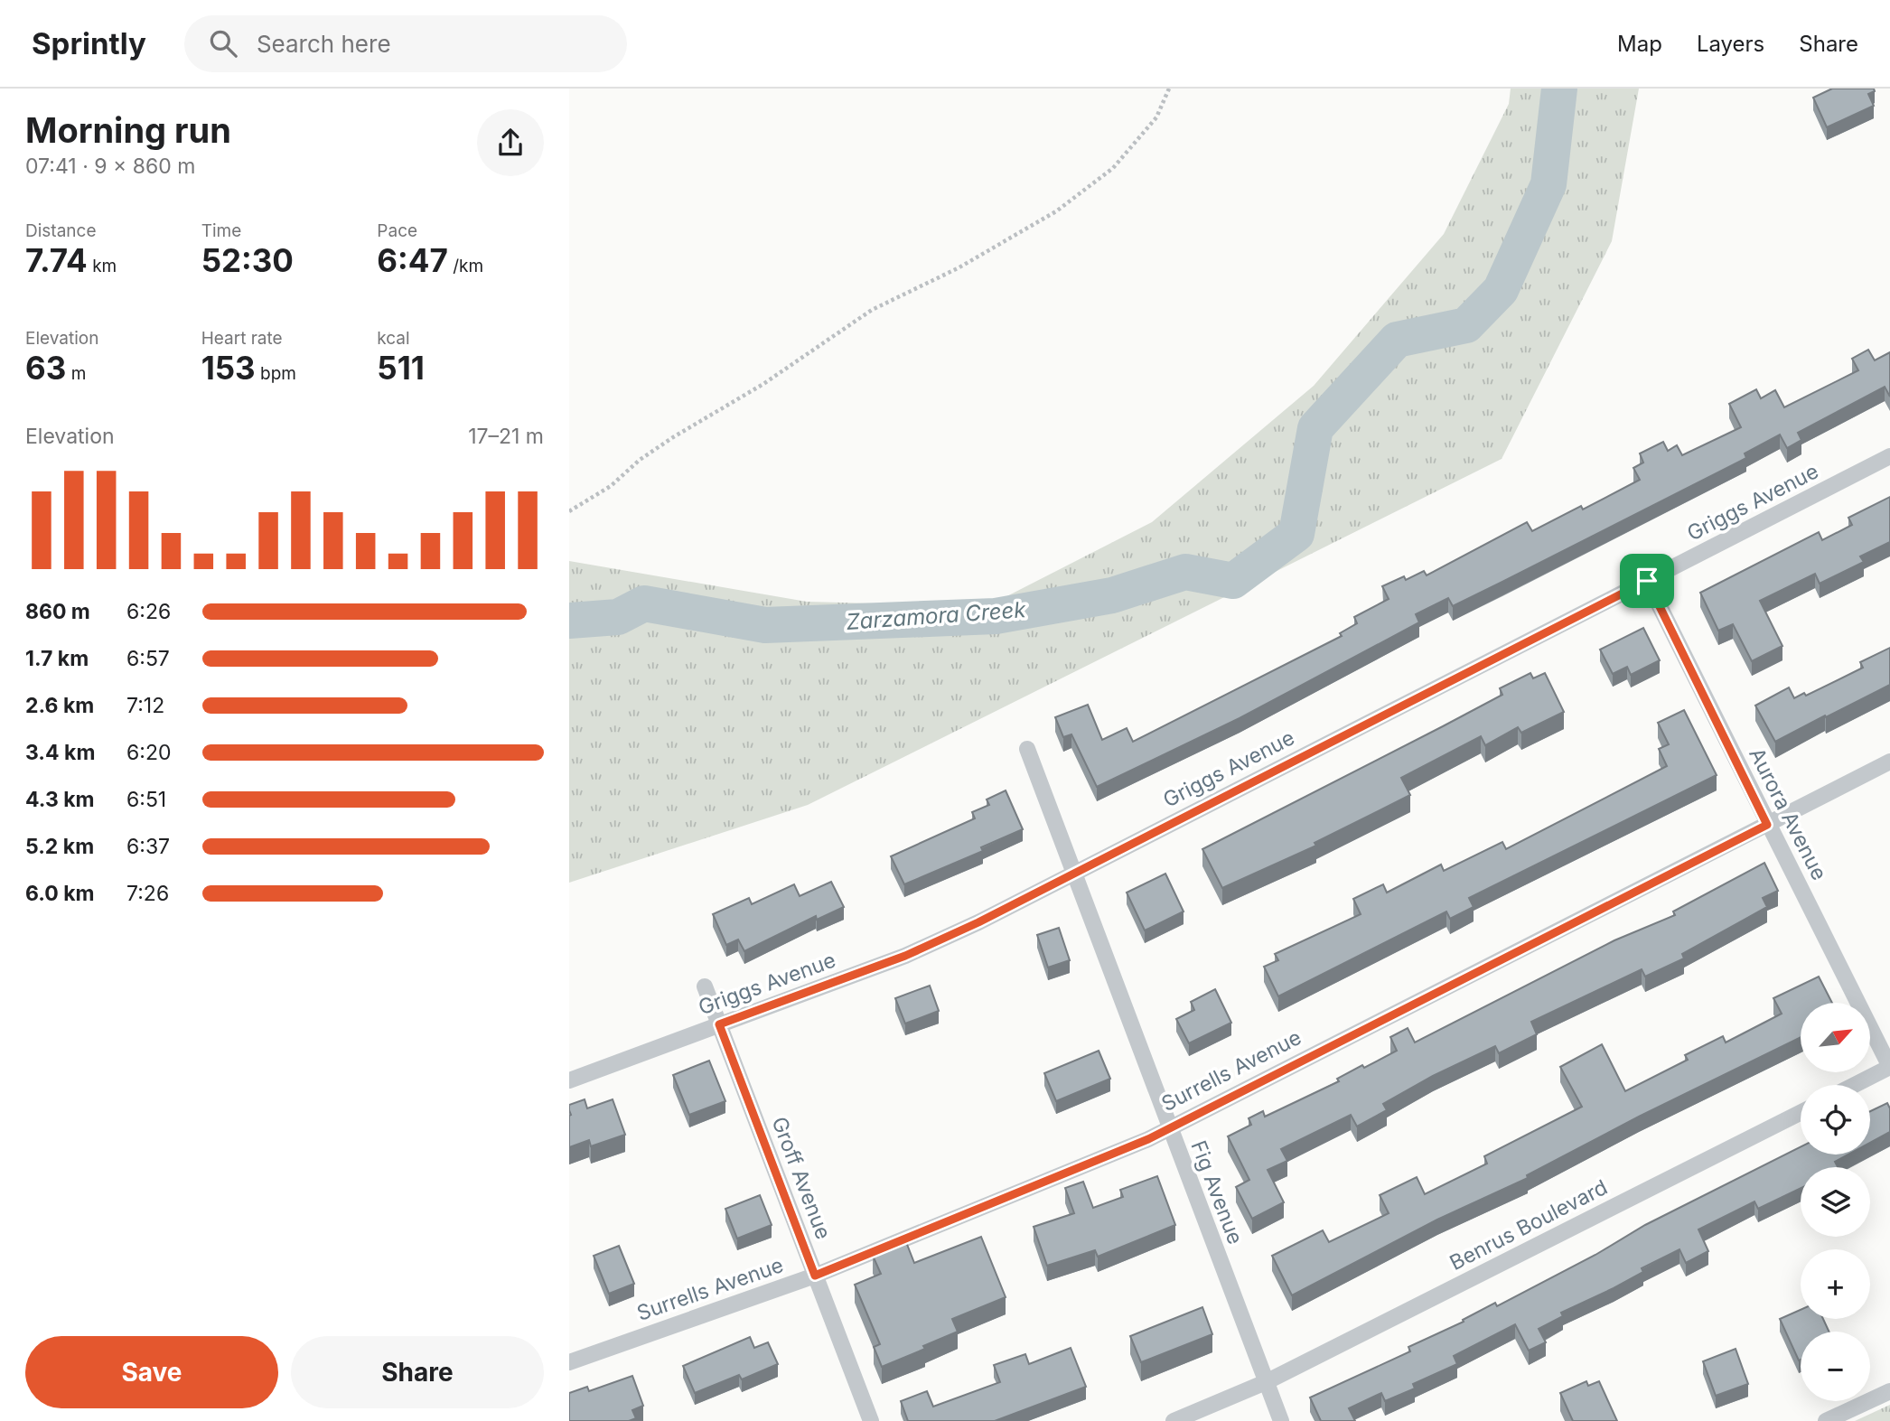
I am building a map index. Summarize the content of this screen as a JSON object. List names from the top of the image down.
{
  "streets": {
    "street": [
      "Griggs Avenue",
      "Aurora Avenue",
      "Surrells Avenue",
      "Groff Avenue",
      "Fig Avenue",
      "Benrus Boulevard"
    ]
  },
  "crossings": [
    ["Griggs Avenue", "Aurora Avenue"],
    ["Griggs Avenue", "Groff Avenue"],
    ["Griggs Avenue", "Fig Avenue"],
    ["Aurora Avenue", "Surrells Avenue"],
    ["Surrells Avenue", "Groff Avenue"],
    ["Surrells Avenue", "Fig Avenue"],
    ["Fig Avenue", "Benrus Boulevard"]
  ],
  "water": ["Zarzamora Creek"],
  "north": "top right",
  "page": {
    "header": "Sprintly",
    "search": "Search here",
    "nav": ["Map", "Layers", "Share"],
    "heading": ["Morning run", "07:41 · 9 × 860 m"],
    "stats": [
      ["Distance", "7.74 km"],
      ["Time", "52:30"],
      ["Pace", "6:47 /km"],
      ["Elevation", "63 m"],
      ["Heart rate", "153 bpm"],
      ["kcal", "511"]
    ],
    "chart": ["Elevation", "17–21 m"],
    "list": [
      {
        "name": "860 m",
        "note": "6:26"
      },
      {
        "name": "1.7 km",
        "note": "6:57"
      },
      {
        "name": "2.6 km",
        "note": "7:12"
      },
      {
        "name": "3.4 km",
        "note": "6:20"
      },
      {
        "name": "4.3 km",
        "note": "6:51"
      },
      {
        "name": "5.2 km",
        "note": "6:37"
      },
      {
        "name": "6.0 km",
        "note": "7:26"
      }
    ],
    "map_buttons": ["+", "−"],
    "buttons": ["Save", "Share"]
  }
}
